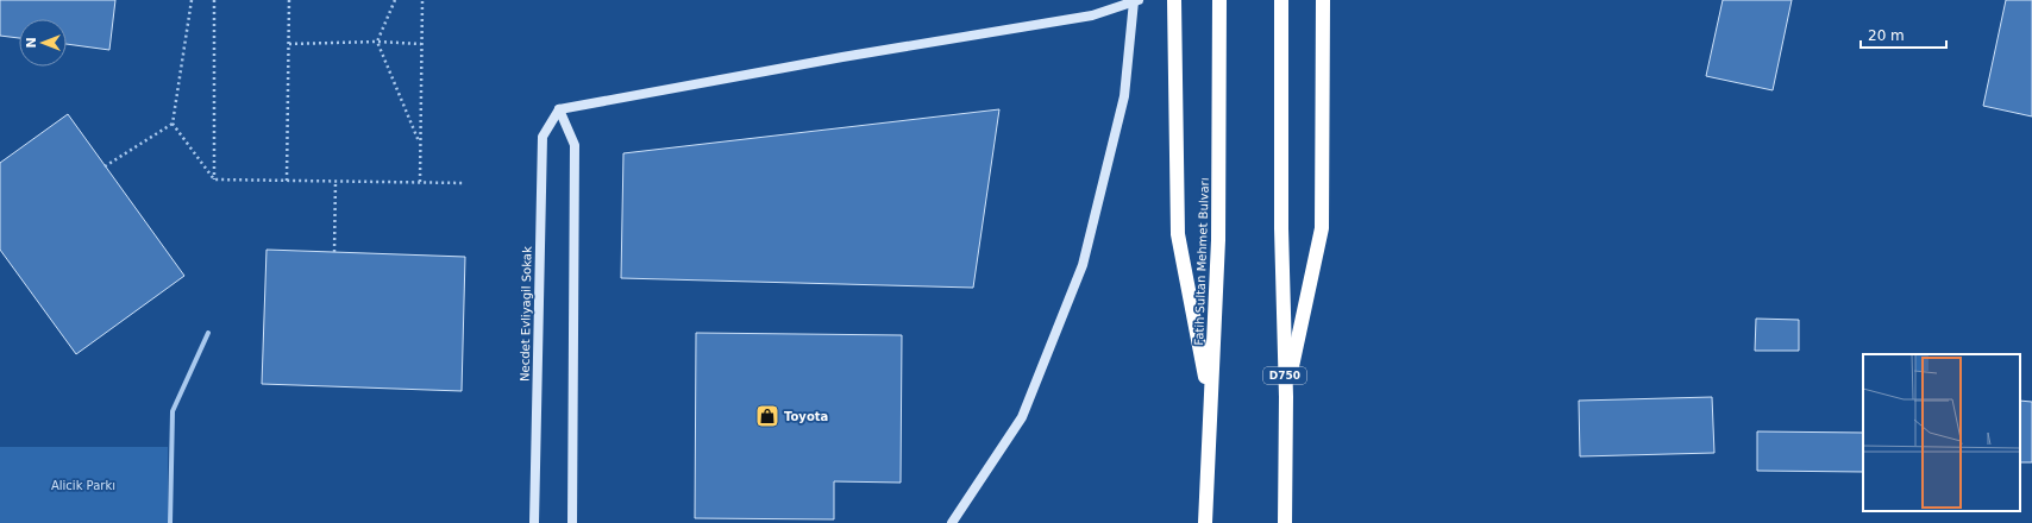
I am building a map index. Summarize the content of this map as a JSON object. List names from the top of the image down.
{
  "streets": {
    "highway": ["Fatih Sultan Mehmet Bulvarı", "D750"],
    "street": ["Necdet Evliyagil Sokak"]
  },
  "parks": ["Alicik Parkı"],
  "places": {
    "shop": ["Toyota"]
  },
  "scale_bar": "20 m",
  "north": "left"
}
